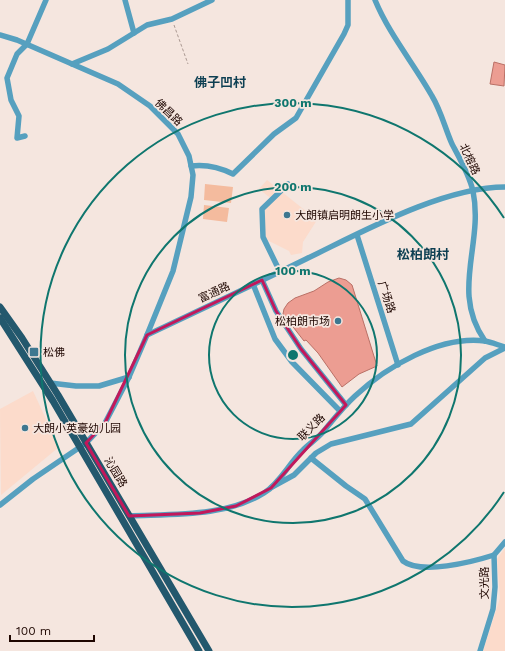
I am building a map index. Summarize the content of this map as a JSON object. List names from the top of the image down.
{
  "streets": {
    "main road": ["沁园路"],
    "street": [
      "佛昌路",
      "北榕路",
      "富通路",
      "广场路",
      "联义路",
      "文光路"
    ]
  },
  "crossings": [
    ["佛昌路", "富通路"],
    ["北榕路", "富通路"],
    ["北榕路", "联义路"],
    ["富通路", "广场路"],
    ["广场路", "联义路"],
    ["联义路", "沁园路"]
  ],
  "districts": ["佛子凹村", "松柏朗村"],
  "places": {
    "other": ["大朗镇启明朗生小学", "松柏朗市场", "大朗小英豪幼儿园"],
    "transit": ["松佛"]
  },
  "scale_bar": "100 m",
  "rings": ["300 m", "200 m", "100 m"]
}
